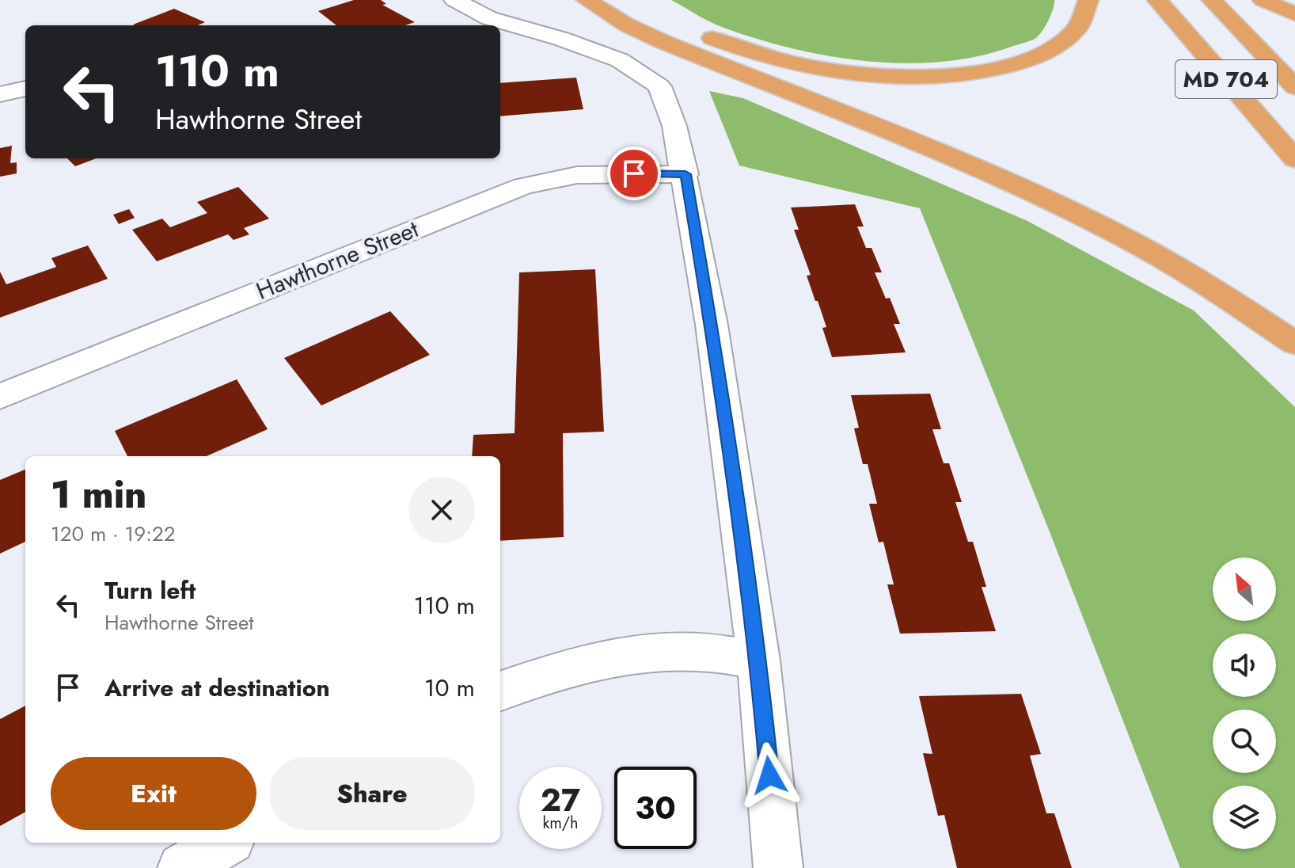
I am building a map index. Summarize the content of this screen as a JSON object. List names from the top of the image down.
{
  "streets": {
    "main road": ["MD 704"],
    "street": ["Hawthorne Street"]
  },
  "north": "top left",
  "page": {
    "turn": ["110 m", "Hawthorne Street"],
    "heading": ["1 min", "120 m · 19:22"],
    "list": [
      {
        "name": "Turn left",
        "note": "Hawthorne Street",
        "value": "110 m"
      },
      {
        "name": "Arrive at destination",
        "value": "10 m"
      }
    ],
    "buttons": ["Exit", "Share"],
    "speed": "27 km/h",
    "limit": "30"
  }
}
